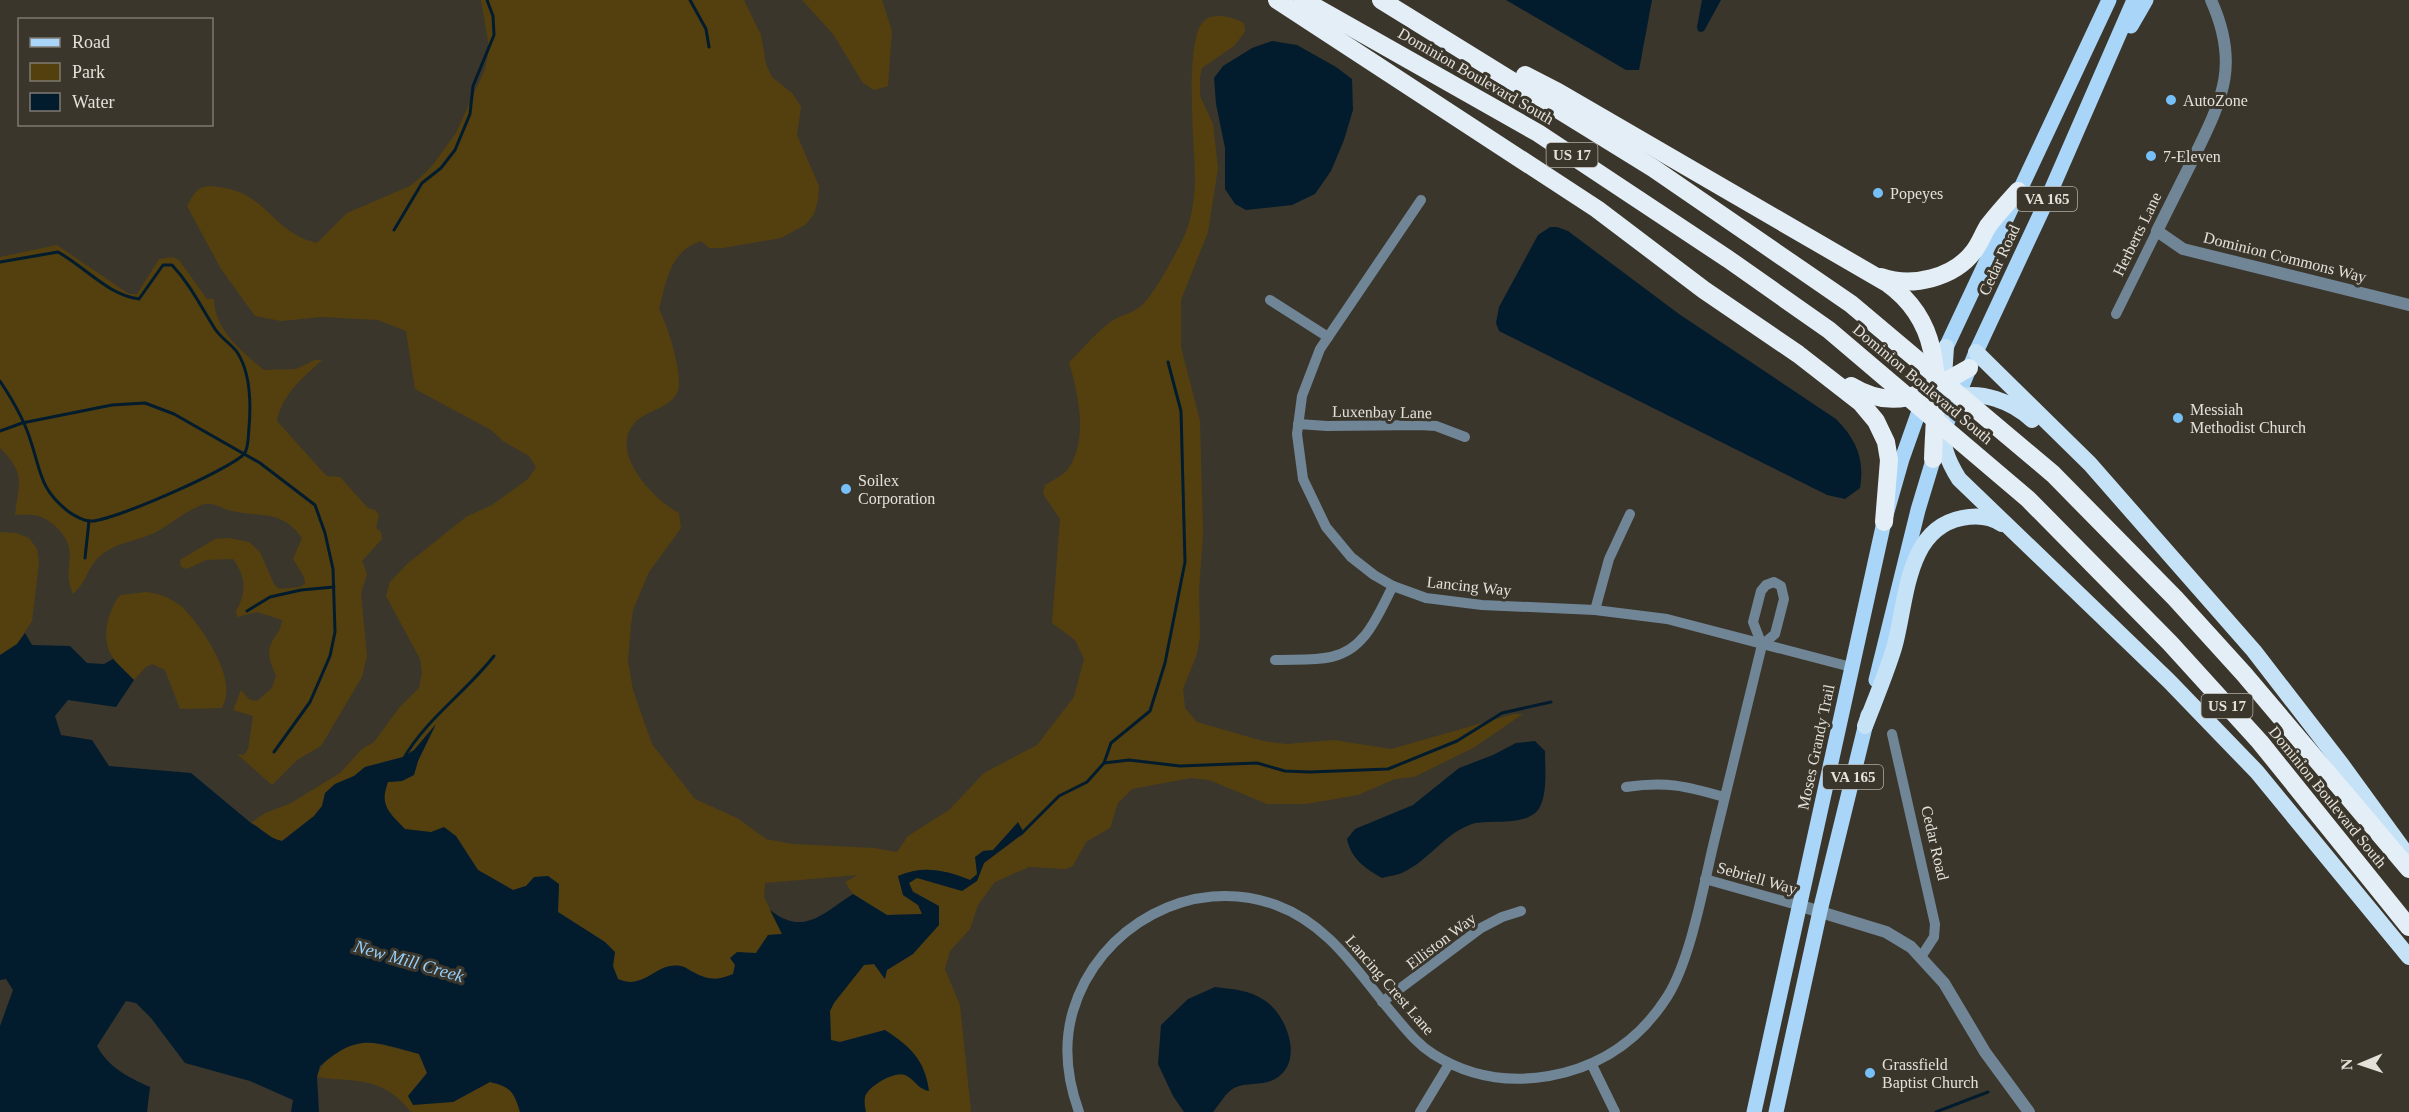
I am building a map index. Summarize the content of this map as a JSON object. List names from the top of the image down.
{
  "streets": {
    "highway": ["Dominion Boulevard South", "US 17"],
    "main road": ["VA 165", "Cedar Road", "Moses Grandy Trail"],
    "street": [
      "Herberts Lane",
      "Dominion Commons Way",
      "Luxenbay Lane",
      "Lancing Way",
      "Sebriell Way",
      "Elliston Way",
      "Lancing Crest Lane"
    ]
  },
  "crossings": [
    ["Herberts Lane", "Dominion Commons Way"],
    ["Luxenbay Lane", "Lancing Way"],
    ["Lancing Way", "Moses Grandy Trail"],
    ["Lancing Way", "Lancing Crest Lane"],
    ["Moses Grandy Trail", "Sebriell Way"],
    ["Sebriell Way", "Lancing Crest Lane"],
    ["Elliston Way", "Lancing Crest Lane"]
  ],
  "water": ["New Mill Creek"],
  "places": [
    "AutoZone",
    "7-Eleven",
    "Popeyes",
    "Messiah Methodist Church",
    "Soilex Corporation",
    "Grassfield Baptist Church"
  ],
  "legend": ["Road", "Park", "Water"],
  "north": "left"
}
